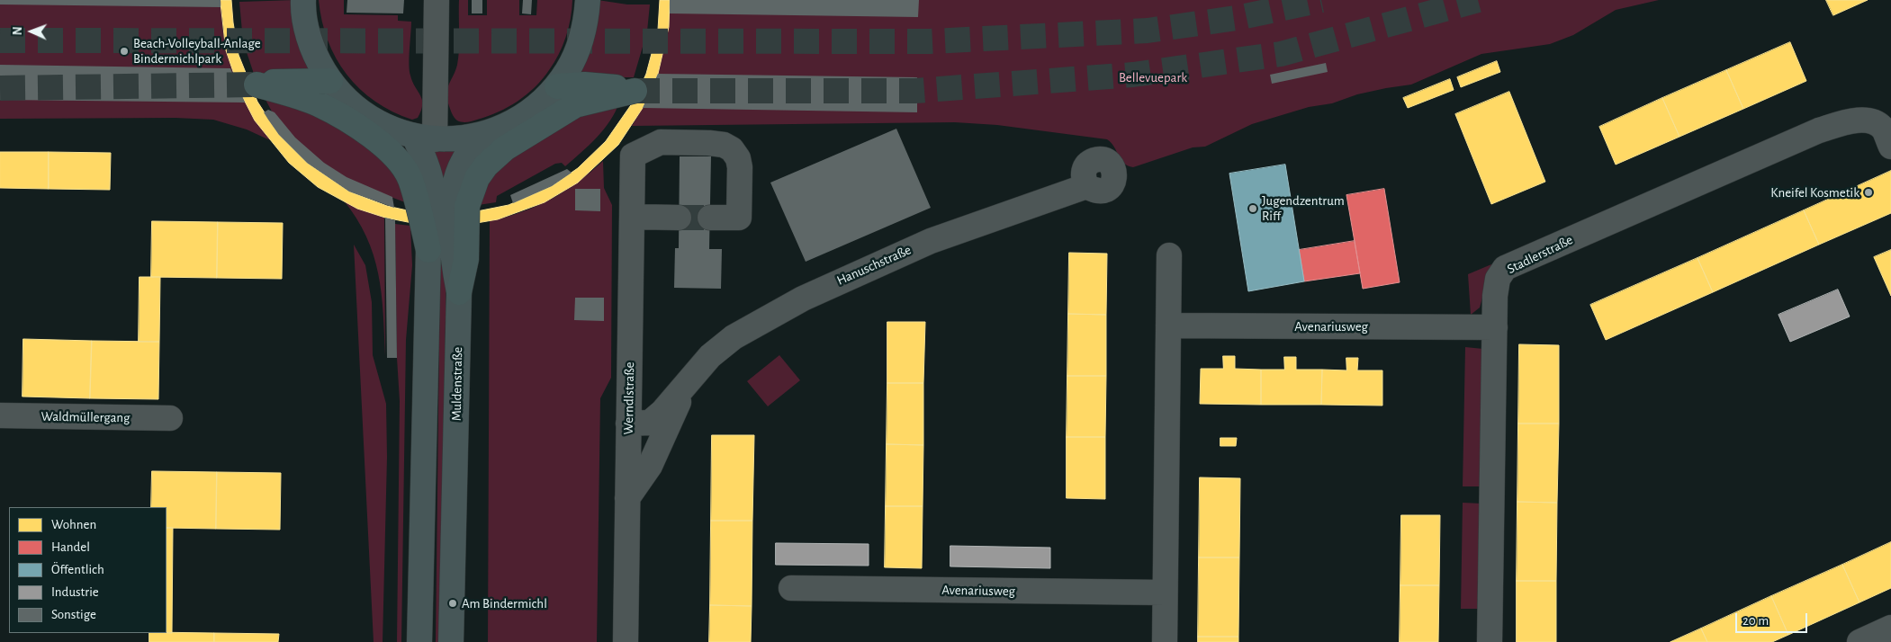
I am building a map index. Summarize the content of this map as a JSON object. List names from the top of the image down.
{
  "streets": {
    "main road": ["Muldenstraße"],
    "street": [
      "Stadlerstraße",
      "Hanuschstraße",
      "Avenariusweg",
      "Werndlstraße",
      "Waldmüllergang"
    ]
  },
  "crossings": [
    ["Stadlerstraße", "Avenariusweg"],
    ["Hanuschstraße", "Werndlstraße"]
  ],
  "parks": ["Bellevuepark"],
  "places": [
    "Beach-Volleyball-Anlage Bindermichlpark",
    "Kneifel Kosmetik",
    "Jugendzentrum Riff",
    "Am Bindermichl"
  ],
  "legend": [
    "Wohnen",
    "Handel",
    "Öffentlich",
    "Industrie",
    "Sonstige"
  ],
  "scale_bar": "20 m",
  "north": "left"
}
